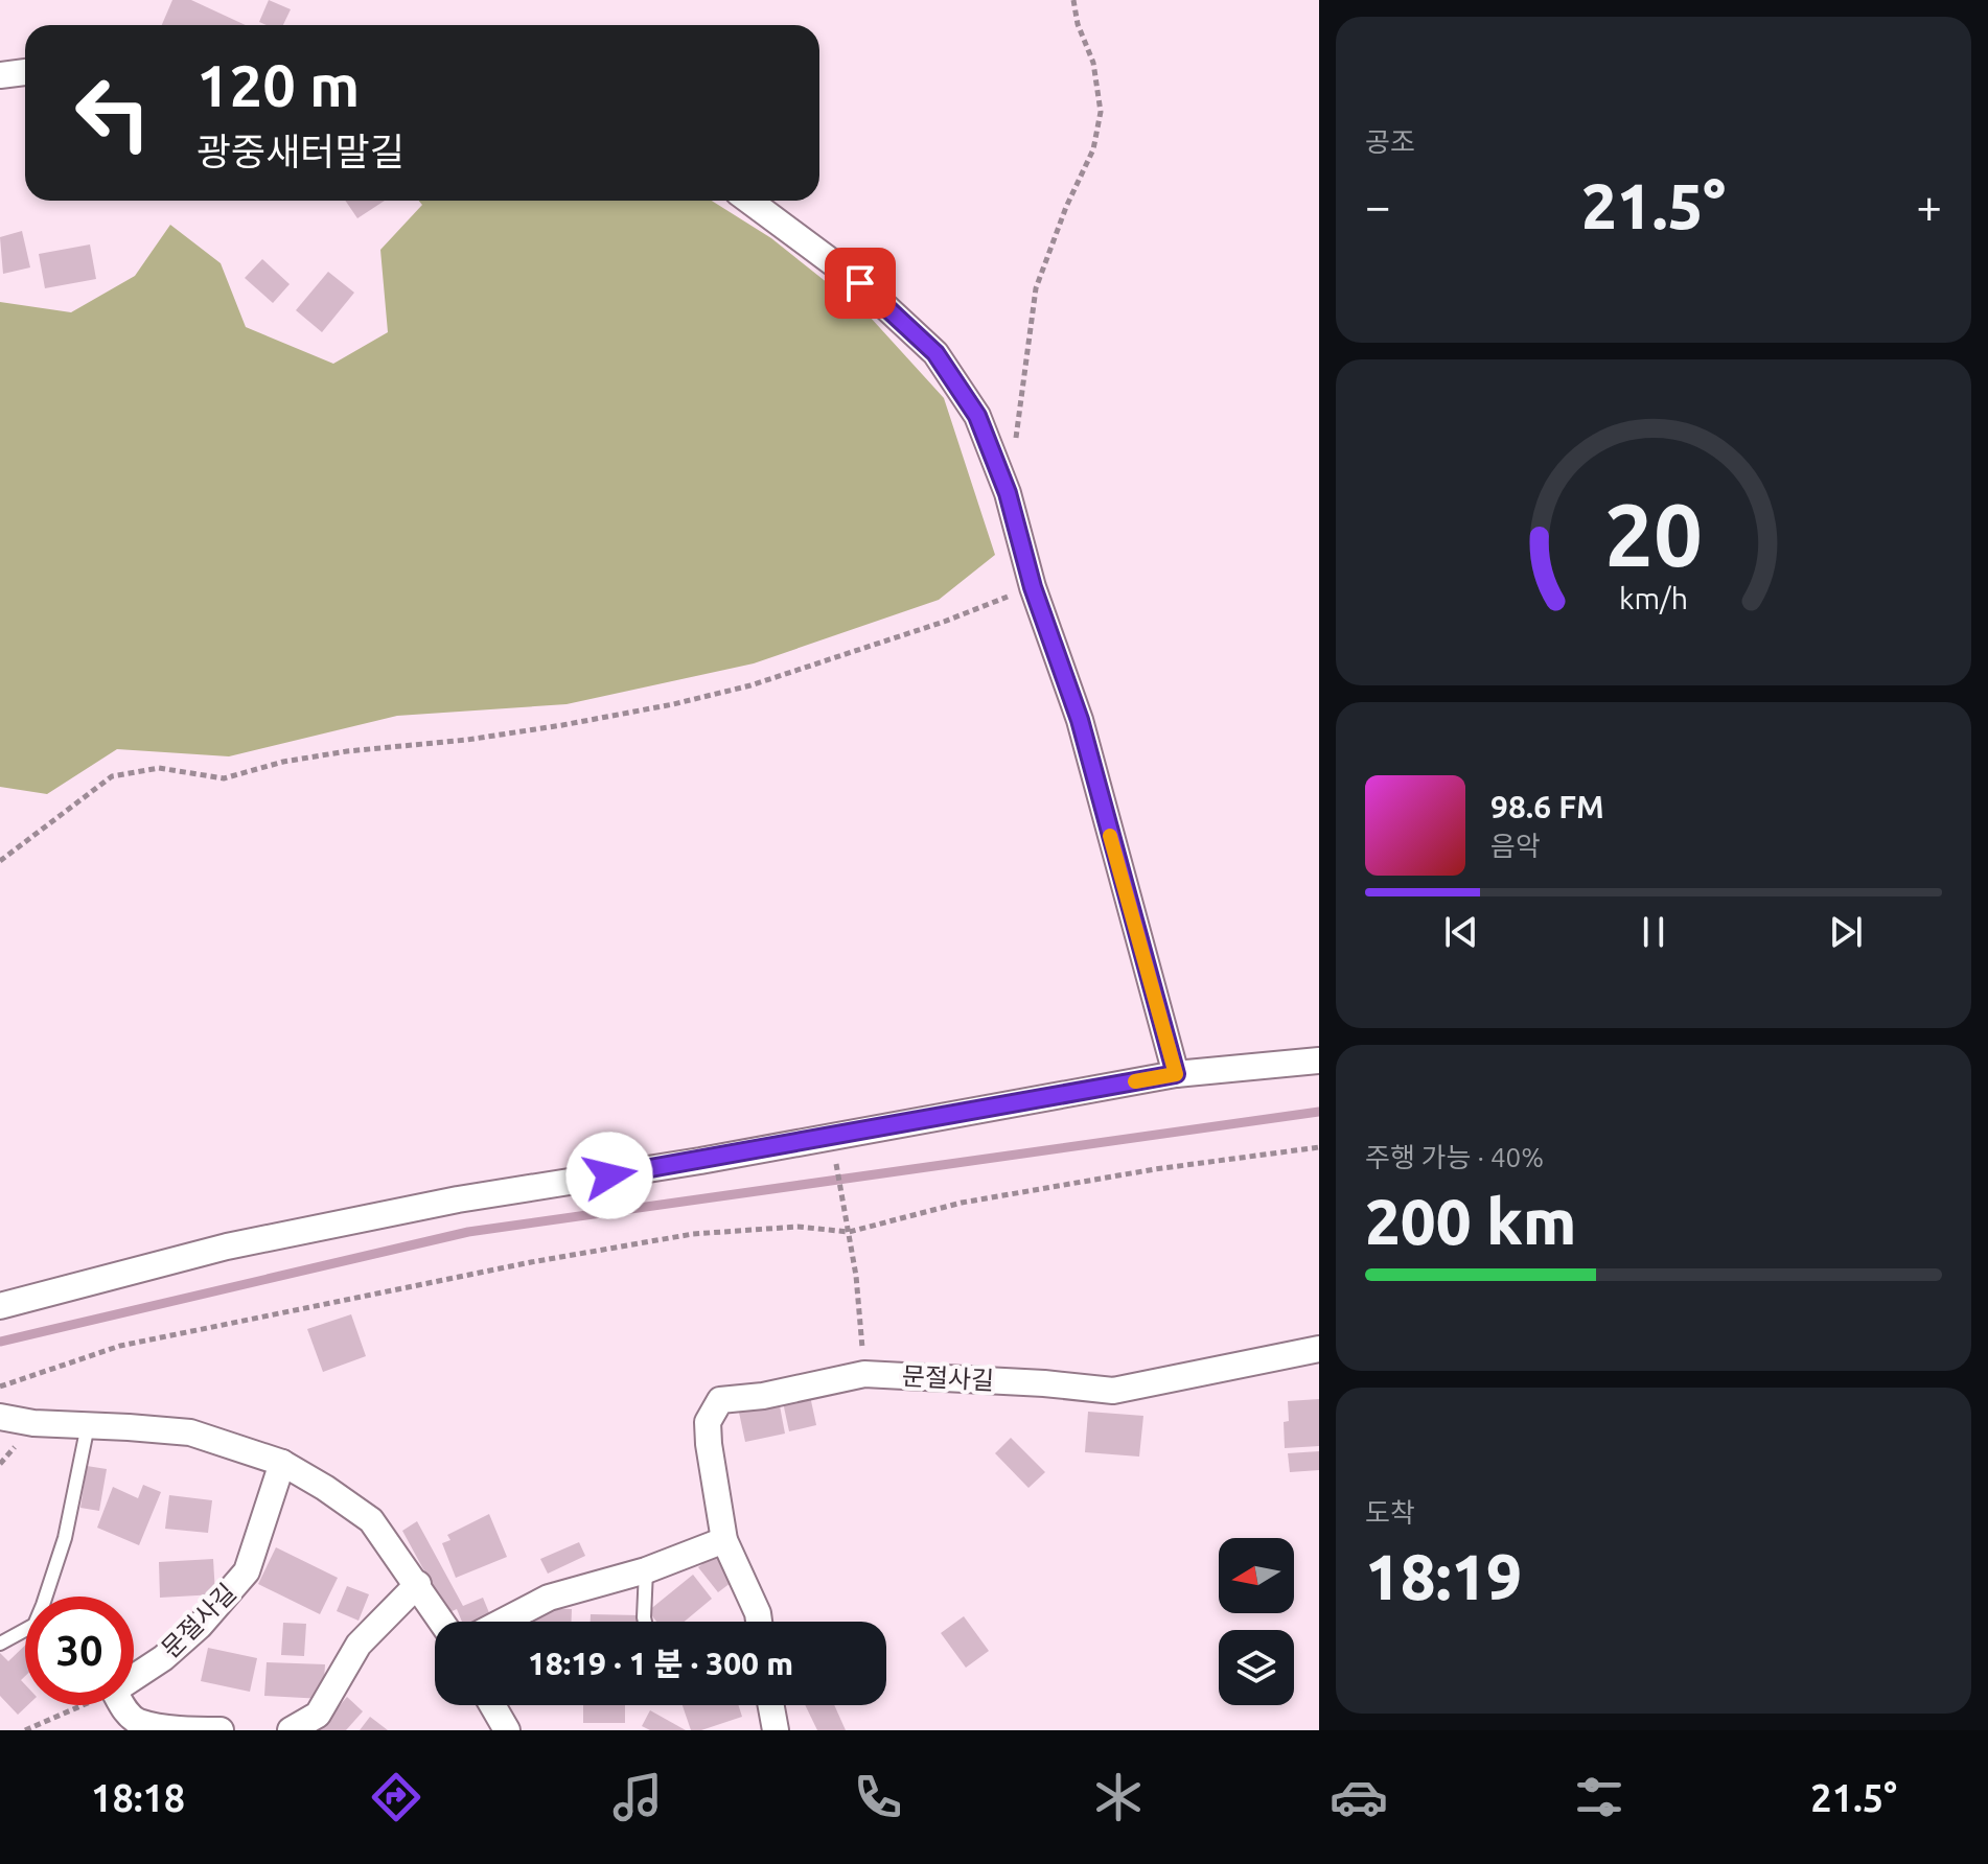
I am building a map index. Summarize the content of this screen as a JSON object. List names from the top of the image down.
{
  "streets": {
    "street": ["문절사길"]
  },
  "north": "left",
  "page": {
    "tile": [
      "공조",
      ["주행 가능 · 40%", "200 km"],
      ["도착", "18:19"]
    ],
    "turn": ["120 m", "광중새터말길"],
    "heat": ["−", "21.5°", "+"],
    "song": ["98.6 FM", "음악"],
    "limit": "30",
    "trip": "18:19 · 1 분 · 300 m",
    "tabs": ["18:18", "21.5°"],
    "gauge": ["20", "km/h"]
  }
}
